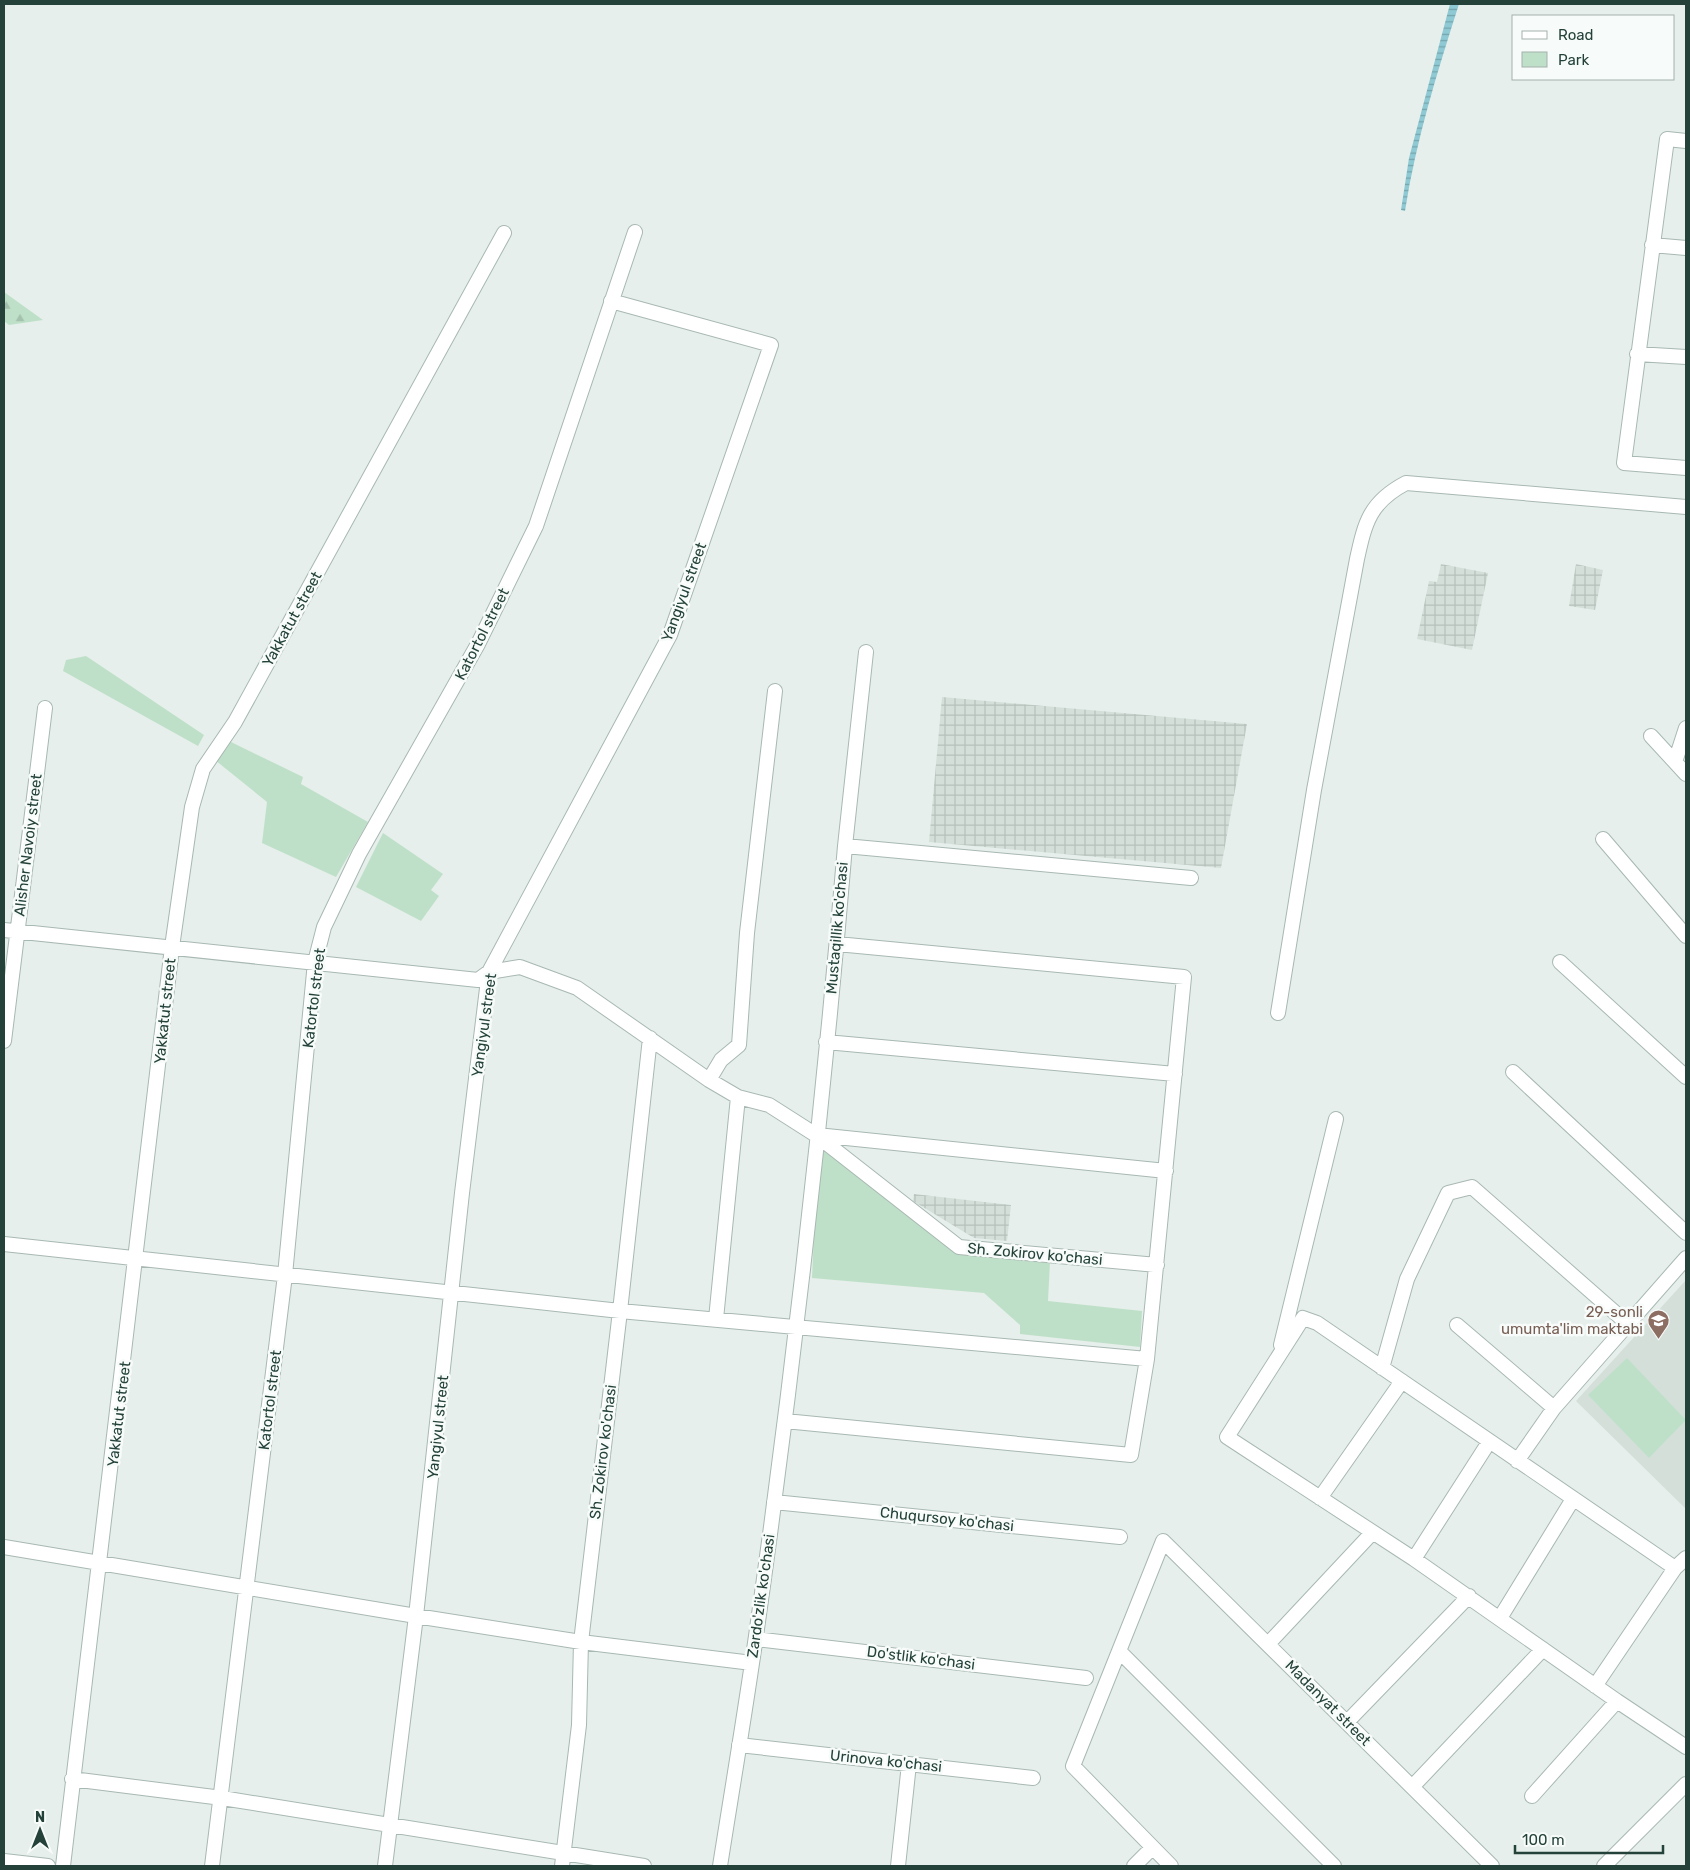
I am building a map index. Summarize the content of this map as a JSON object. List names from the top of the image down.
{
  "streets": {
    "street": [
      "Yangiyul street",
      "Yakkatut street",
      "Katortol street",
      "Alisher Navoiy street",
      "Mustaqillik ko'chasi",
      "Sh. Zokirov ko'chasi",
      "Chuqursoy ko'chasi",
      "Zardo'zlik ko'chasi",
      "Do'stlik ko'chasi",
      "Madanyat street",
      "Urinova ko'chasi"
    ]
  },
  "crossings": [
    ["Yangiyul street", "Katortol street"],
    ["Yangiyul street", "Sh. Zokirov ko'chasi"],
    ["Yakkatut street", "Sh. Zokirov ko'chasi"],
    ["Katortol street", "Sh. Zokirov ko'chasi"],
    ["Alisher Navoiy street", "Sh. Zokirov ko'chasi"],
    ["Mustaqillik ko'chasi", "Sh. Zokirov ko'chasi"],
    ["Mustaqillik ko'chasi", "Zardo'zlik ko'chasi"],
    ["Chuqursoy ko'chasi", "Zardo'zlik ko'chasi"],
    ["Zardo'zlik ko'chasi", "Do'stlik ko'chasi"],
    ["Zardo'zlik ko'chasi", "Urinova ko'chasi"]
  ],
  "places": {
    "school or university": ["29-sonli umumta'lim maktabi"]
  },
  "legend": ["Road", "Park"],
  "scale_bar": "100 m",
  "north": "top"
}
